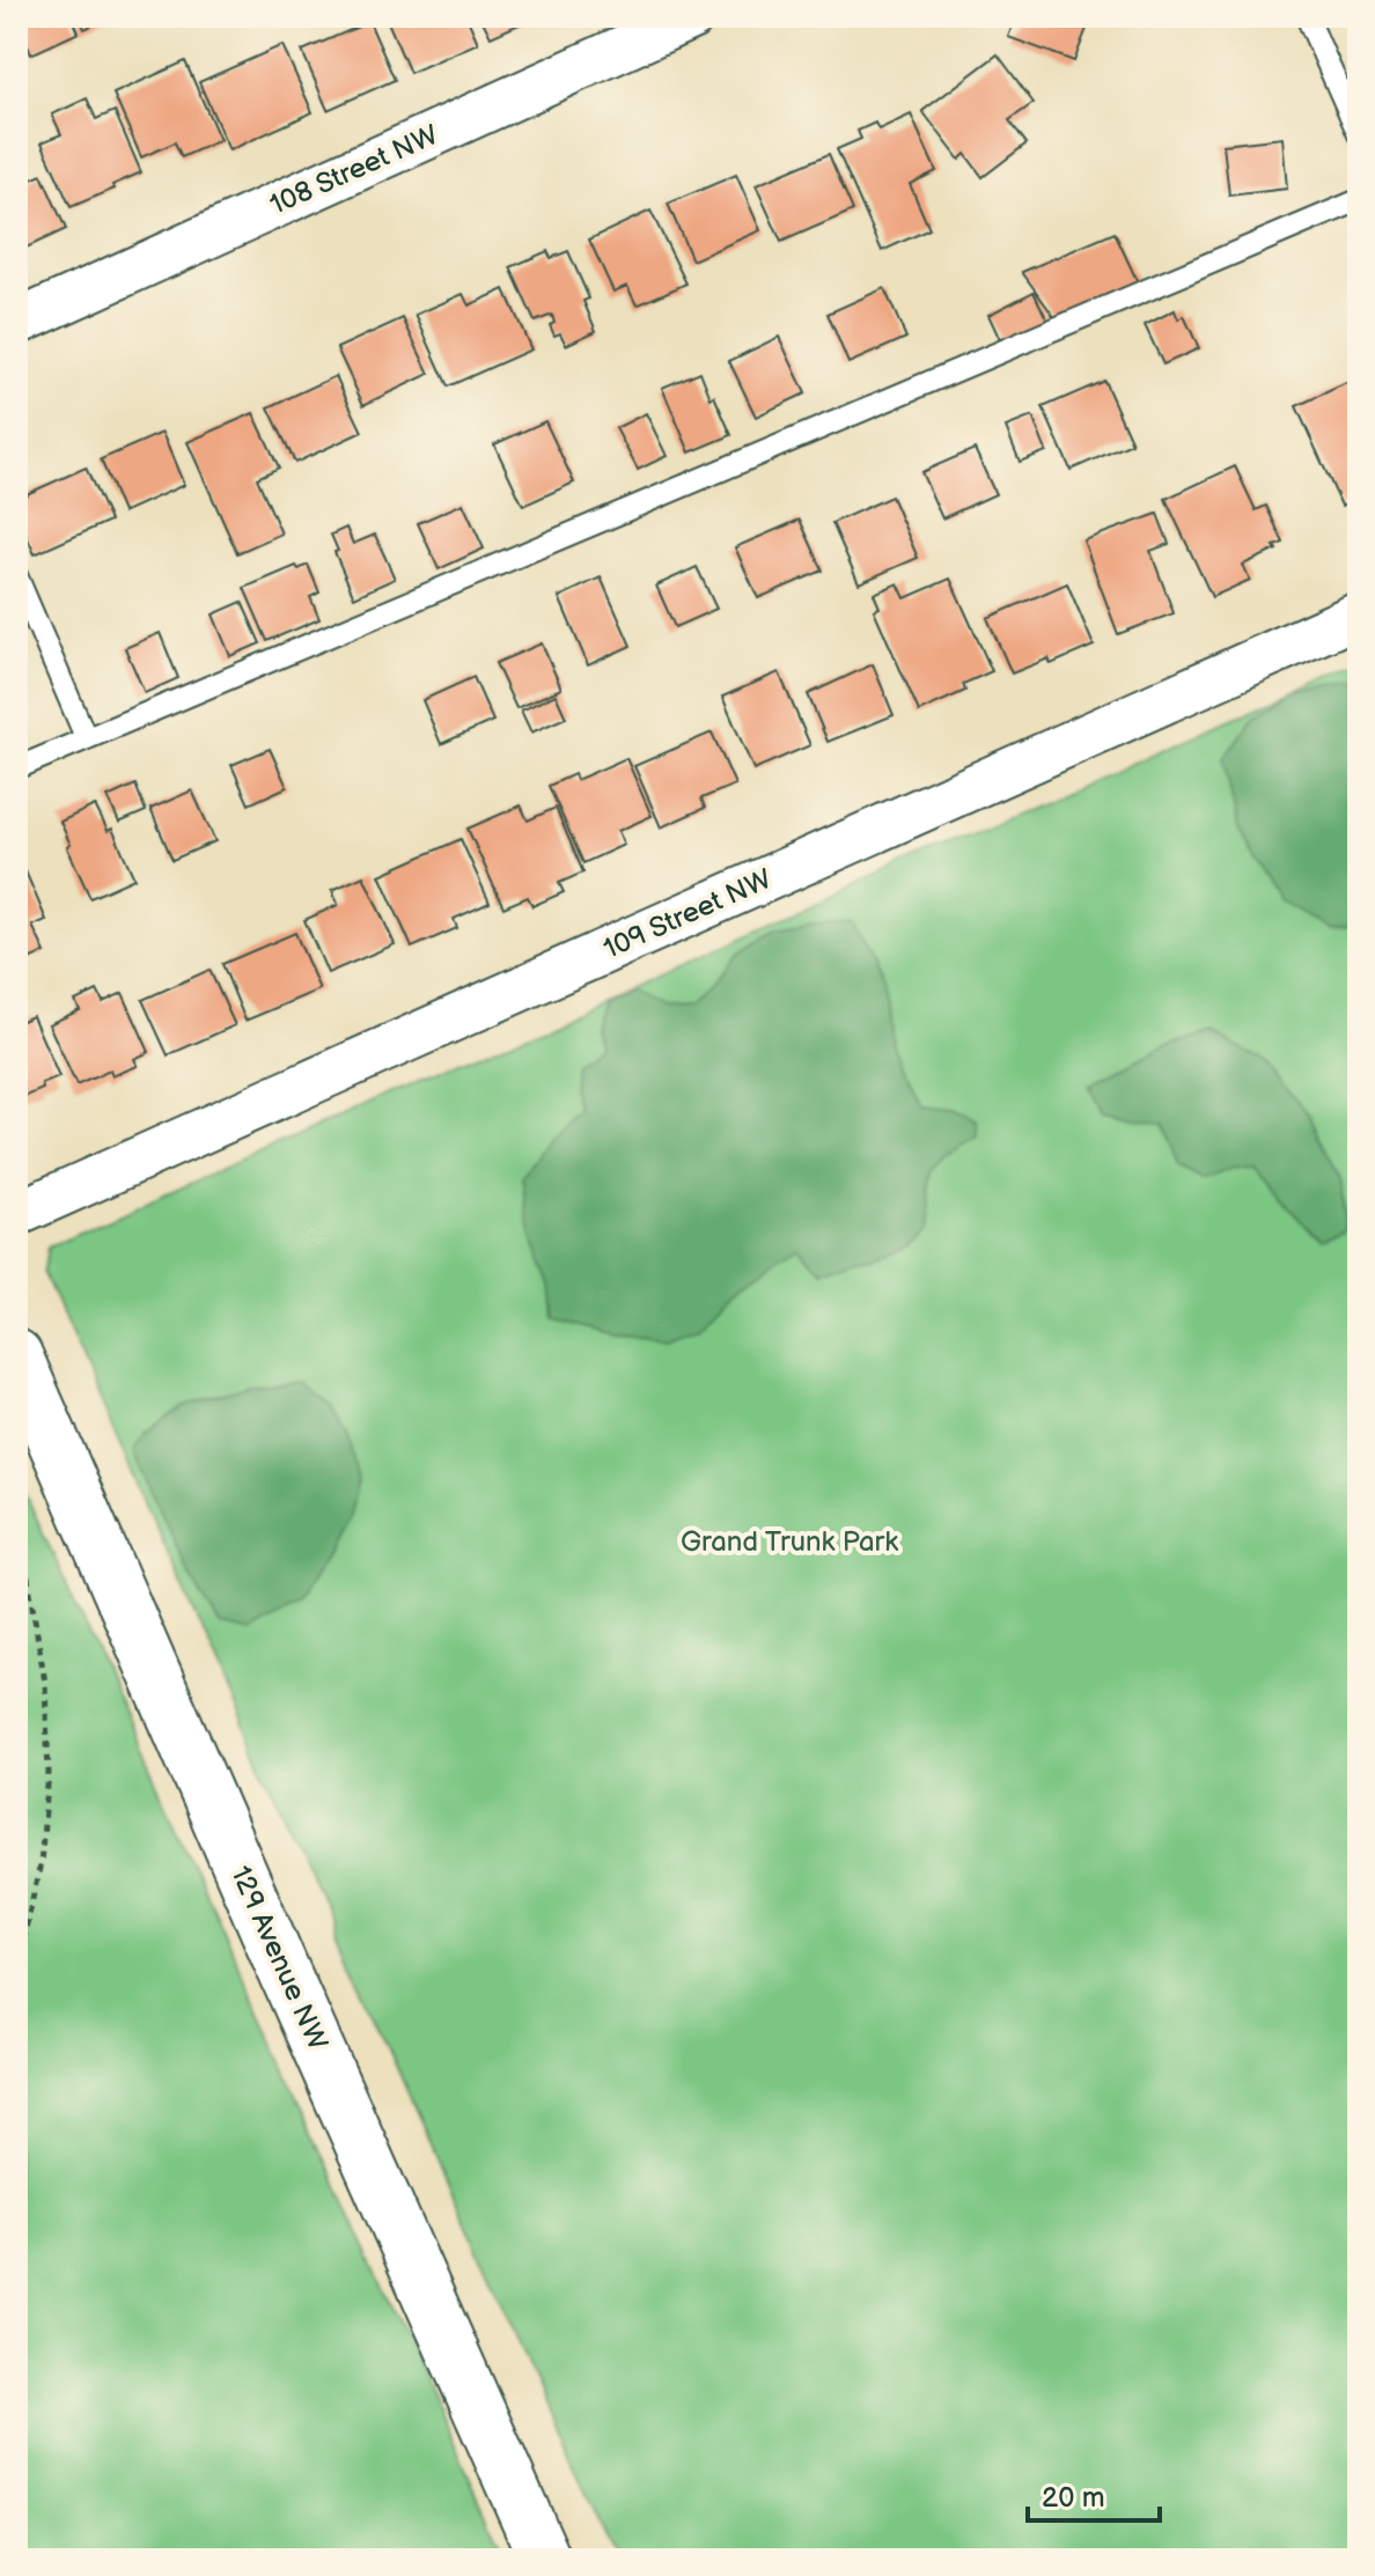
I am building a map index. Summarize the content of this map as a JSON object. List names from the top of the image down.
{
  "streets": {
    "street": ["108 Street NW", "109 Street NW", "129 Avenue NW"]
  },
  "parks": ["Grand Trunk Park"],
  "scale_bar": "20 m"
}
